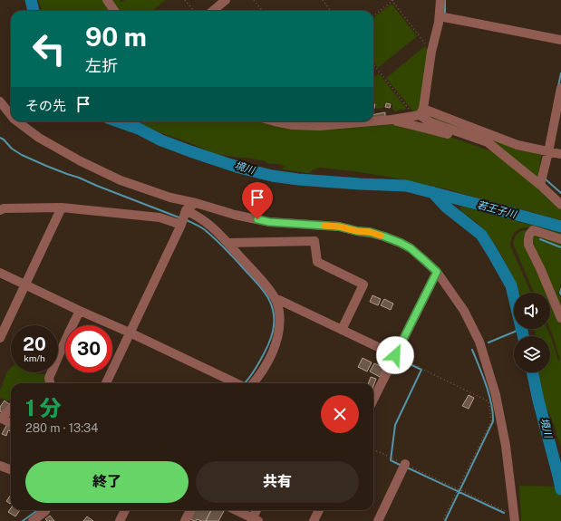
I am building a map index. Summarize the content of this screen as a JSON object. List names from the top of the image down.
{
  "water": ["境川", "若王子川"],
  "page": {
    "turn": ["90 m", "左折"],
    "then": "その先",
    "speed": "20 km/h",
    "limit": "30",
    "heading": ["1 分", "280 m · 13:34"],
    "buttons": ["終了", "共有"]
  }
}
